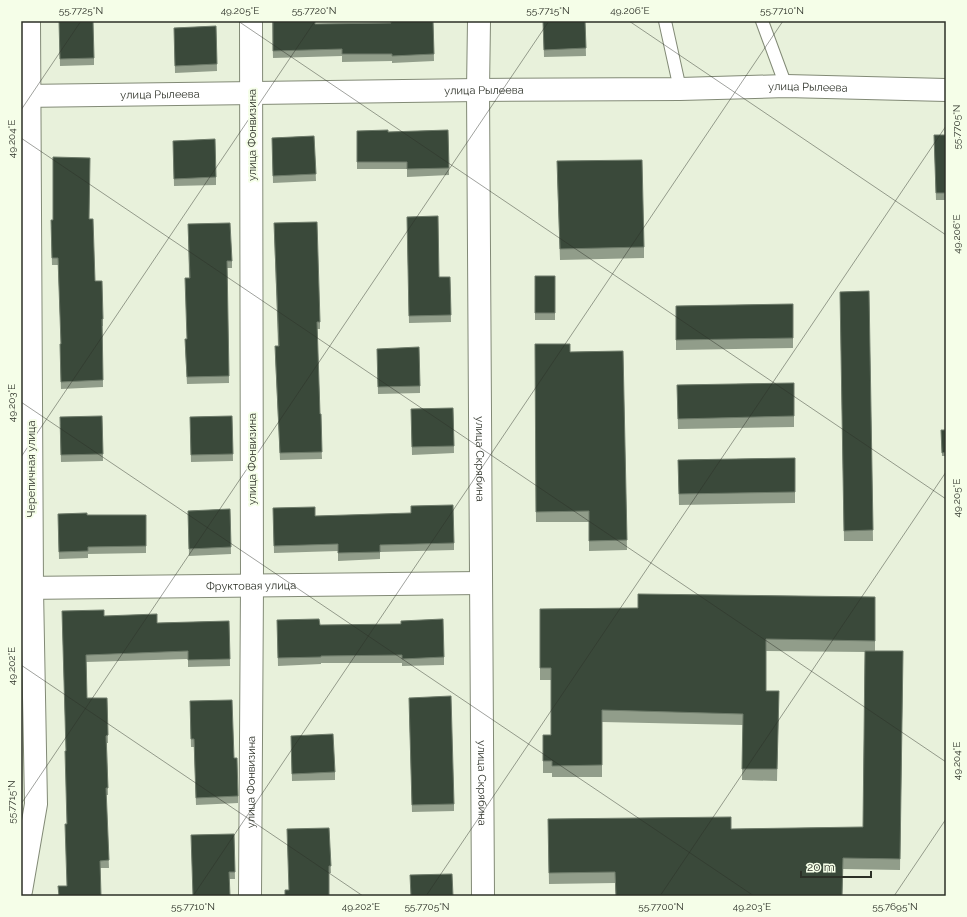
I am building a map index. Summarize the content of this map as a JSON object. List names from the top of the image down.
{
  "streets": {
    "street": [
      "улица Рылеева",
      "улица Фонвизина",
      "улица Скрябина",
      "Черепичная улица",
      "Фруктовая улица"
    ]
  },
  "crossings": [
    ["улица Рылеева", "улица Фонвизина"],
    ["улица Рылеева", "улица Скрябина"],
    ["улица Рылеева", "Черепичная улица"],
    ["улица Фонвизина", "Фруктовая улица"],
    ["улица Скрябина", "Фруктовая улица"],
    ["Черепичная улица", "Фруктовая улица"]
  ],
  "scale_bar": "20 m",
  "coordinates": [
    "55.7725°N",
    "49.205°E",
    "55.7720°N",
    "55.7715°N",
    "49.206°E",
    "55.7710°N",
    "55.7705°N",
    "49.204°E",
    "49.203°E",
    "49.202°E",
    "55.7700°N",
    "55.7695°N"
  ]
}
